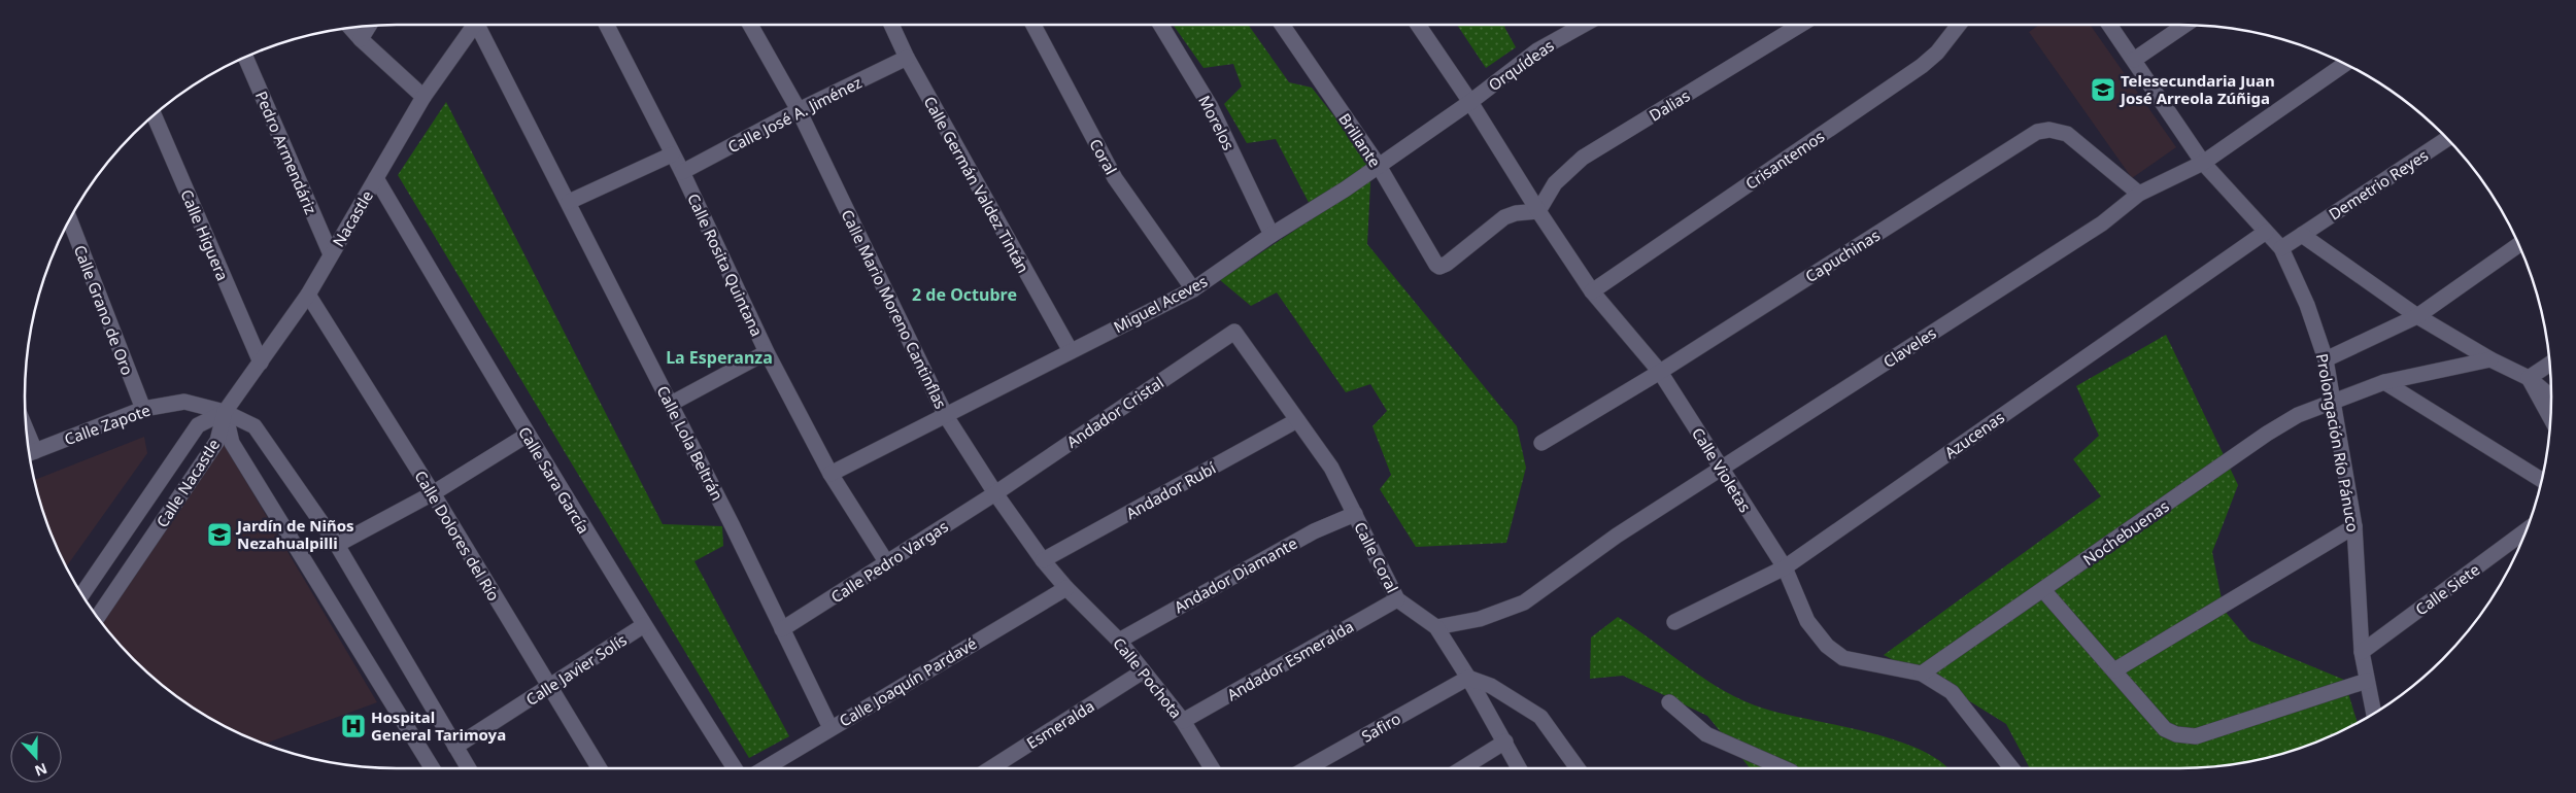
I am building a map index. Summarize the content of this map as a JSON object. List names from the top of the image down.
{
  "streets": {
    "street": [
      "Orquídeas",
      "Dalias",
      "Calle José A. Jiménez",
      "Morelos",
      "Brillante",
      "Pedro Armendáriz",
      "Coral",
      "Crisantemos",
      "Calle Germán Valdez Tintán",
      "Demetrio Reyes",
      "Nacastle",
      "Calle Higuera",
      "Capuchinas",
      "Calle Rosita Quintana",
      "Miguel Aceves",
      "Calle Mario Moreno Cantinflas",
      "Calle Grano de Oro",
      "Claveles",
      "Andador Cristal",
      "Calle Zapote",
      "Azucenas",
      "Calle Lola Beltrán",
      "Prolongación Río Pánuco",
      "Calle Violetas",
      "Calle Sara García",
      "Calle Nacastle",
      "Andador Rubí",
      "Nochebuenas",
      "Calle Dolores del Río",
      "Calle Coral",
      "Calle Pedro Vargas",
      "Andador Diamante",
      "Calle Siete",
      "Andador Esmeralda",
      "Calle Javier Solís",
      "Calle Pochota",
      "Calle Joaquín Pardavé",
      "Esmeralda",
      "Safiro"
    ]
  },
  "crossings": [
    ["Orquídeas", "Miguel Aceves"],
    ["Orquídeas", "Calle Violetas"],
    ["Dalias", "Brillante"],
    ["Dalias", "Calle Violetas"],
    ["Calle José A. Jiménez", "Calle Germán Valdez Tintán"],
    ["Calle José A. Jiménez", "Calle Rosita Quintana"],
    ["Calle José A. Jiménez", "Calle Mario Moreno Cantinflas"],
    ["Morelos", "Miguel Aceves"],
    ["Brillante", "Miguel Aceves"],
    ["Brillante", "Calle Violetas"],
    ["Pedro Armendáriz", "Nacastle"],
    ["Coral", "Miguel Aceves"],
    ["Crisantemos", "Calle Violetas"],
    ["Calle Germán Valdez Tintán", "Miguel Aceves"],
    ["Demetrio Reyes", "Prolongación Río Pánuco"],
    ["Nacastle", "Calle Higuera"],
    ["Nacastle", "Calle Zapote"],
    ["Nacastle", "Calle Sara García"],
    ["Nacastle", "Calle Nacastle"],
    ["Nacastle", "Calle Dolores del Río"],
    ["Capuchinas", "Claveles"],
    ["Capuchinas", "Calle Violetas"],
    ["Calle Rosita Quintana", "Miguel Aceves"],
    ["Calle Rosita Quintana", "Calle Pedro Vargas"],
    ["Miguel Aceves", "Calle Mario Moreno Cantinflas"],
    ["Miguel Aceves", "Calle Violetas"],
    ["Calle Mario Moreno Cantinflas", "Andador Cristal"],
    ["Calle Mario Moreno Cantinflas", "Andador Rubí"],
    ["Calle Mario Moreno Cantinflas", "Calle Pedro Vargas"],
    ["Calle Mario Moreno Cantinflas", "Calle Pochota"],
    ["Calle Mario Moreno Cantinflas", "Calle Joaquín Pardavé"],
    ["Calle Grano de Oro", "Calle Zapote"],
    ["Claveles", "Prolongación Río Pánuco"],
    ["Claveles", "Calle Violetas"],
    ["Claveles", "Calle Coral"],
    ["Andador Cristal", "Calle Coral"],
    ["Andador Cristal", "Calle Pedro Vargas"],
    ["Calle Zapote", "Calle Nacastle"],
    ["Calle Zapote", "Calle Javier Solís"],
    ["Azucenas", "Prolongación Río Pánuco"],
    ["Azucenas", "Calle Violetas"],
    ["Calle Lola Beltrán", "Calle Pedro Vargas"],
    ["Calle Lola Beltrán", "Calle Joaquín Pardavé"],
    ["Prolongación Río Pánuco", "Nochebuenas"],
    ["Prolongación Río Pánuco", "Calle Siete"],
    ["Calle Violetas", "Nochebuenas"],
    ["Calle Sara García", "Calle Javier Solís"],
    ["Andador Rubí", "Calle Coral"],
    ["Calle Dolores del Río", "Calle Javier Solís"],
    ["Calle Coral", "Andador Diamante"],
    ["Calle Coral", "Andador Esmeralda"],
    ["Calle Coral", "Safiro"],
    ["Andador Diamante", "Calle Pochota"],
    ["Andador Esmeralda", "Calle Pochota"],
    ["Calle Pochota", "Calle Joaquín Pardavé"],
    ["Calle Pochota", "Esmeralda"]
  ],
  "districts": ["2 de Octubre", "La Esperanza"],
  "places": {
    "school or university": ["Telesecundaria Juan José Arreola Zúñiga", "Jardín de Niños Nezahualpilli"],
    "hospital": ["Hospital General Tarimoya"]
  },
  "north": "bottom"
}
